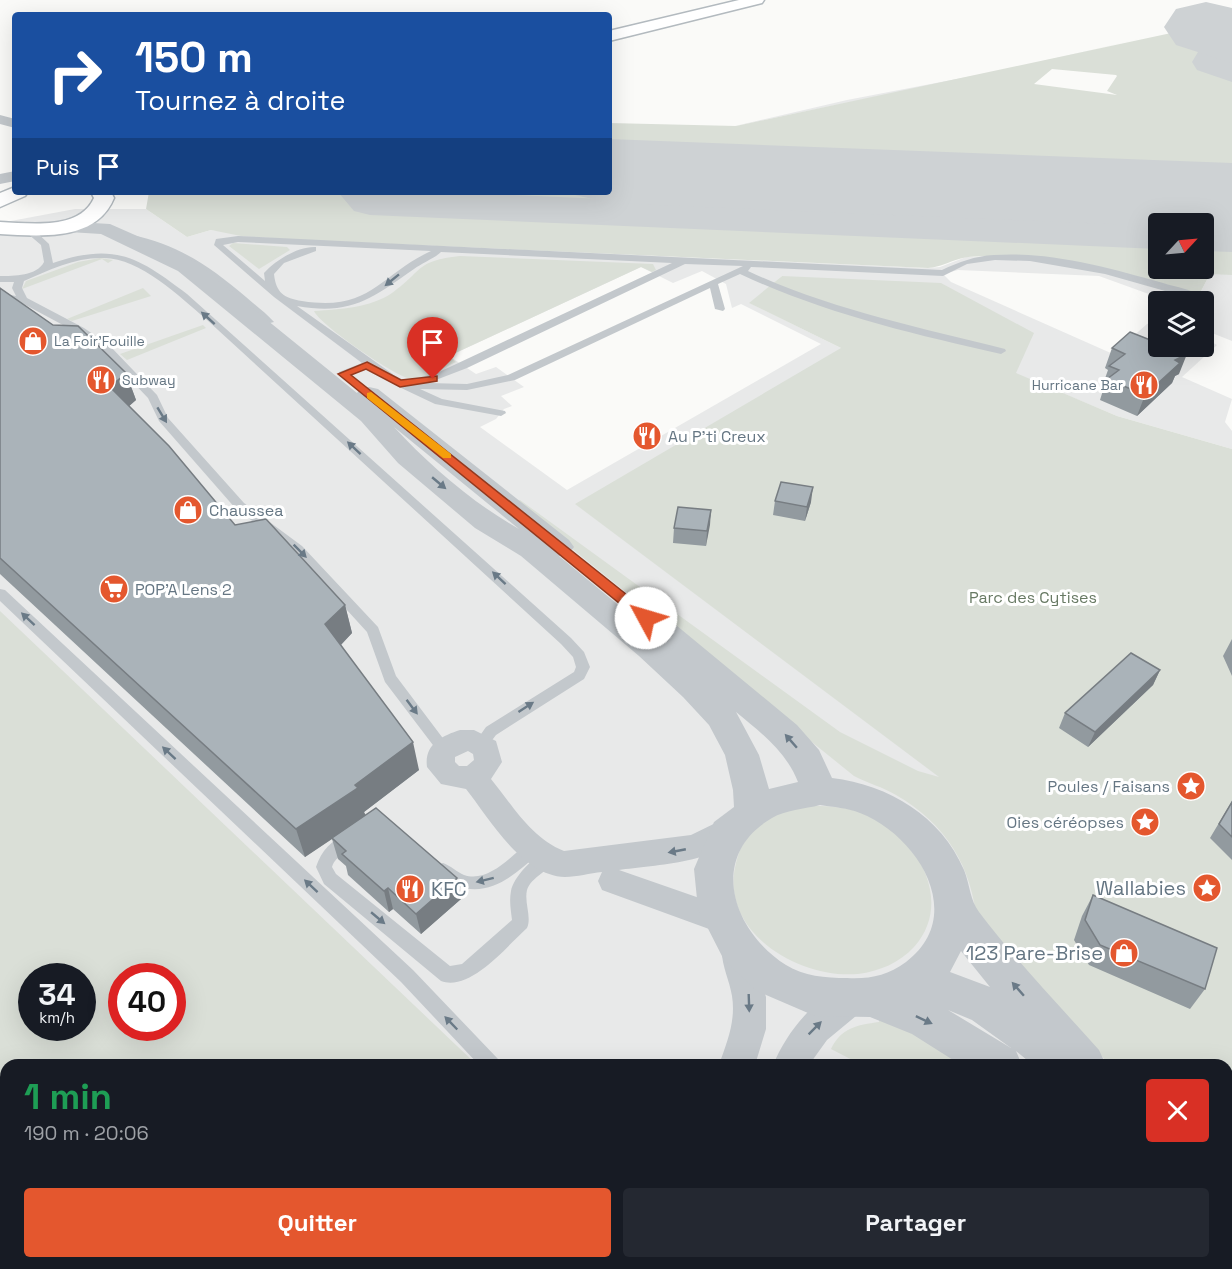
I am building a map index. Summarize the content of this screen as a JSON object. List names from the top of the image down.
{
  "parks": ["Parc des Cytises"],
  "places": {
    "shop": ["La Foir'Fouille", "Chaussea", "123 Pare-Brise"],
    "restaurant": [
      "Subway",
      "Hurricane Bar",
      "Au P'ti Creux",
      "KFC"
    ],
    "supermarket": ["POP'A Lens 2"],
    "place": ["Poules / Faisans", "Oies céréopses", "Wallabies"]
  },
  "north": "top right",
  "page": {
    "turn": ["150 m", "Tournez à droite"],
    "then": "Puis",
    "speed": "34 km/h",
    "limit": "40",
    "heading": ["1 min", "190 m · 20:06"],
    "buttons": ["Quitter", "Partager"]
  }
}
